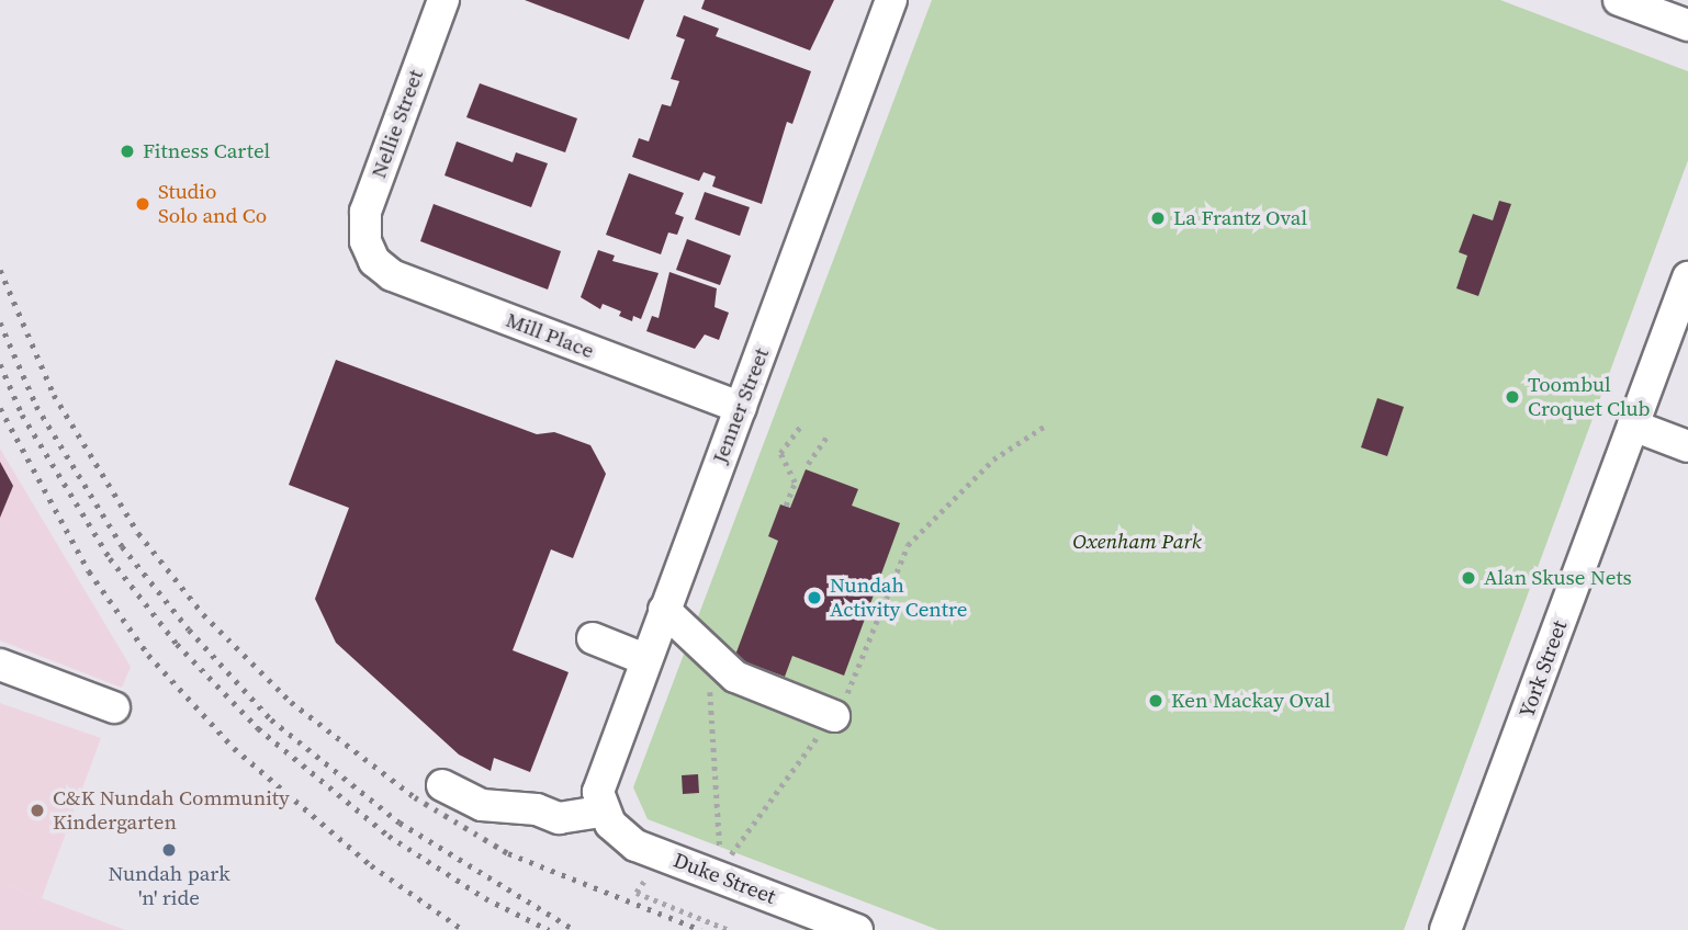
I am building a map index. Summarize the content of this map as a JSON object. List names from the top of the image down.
{
  "streets": {
    "street": [
      "Nellie Street",
      "Mill Place",
      "Jenner Street",
      "York Street",
      "Duke Street"
    ]
  },
  "crossings": [
    ["Nellie Street", "Mill Place"],
    ["Mill Place", "Jenner Street"],
    ["Jenner Street", "Duke Street"]
  ],
  "parks": ["Oxenham Park"],
  "places": [
    "Fitness Cartel",
    "Studio Solo and Co",
    "La Frantz Oval",
    "Toombul Croquet Club",
    "Alan Skuse Nets",
    "Nundah Activity Centre",
    "Ken Mackay Oval",
    "C&K Nundah Community Kindergarten",
    "Nundah park 'n' ride"
  ]
}
